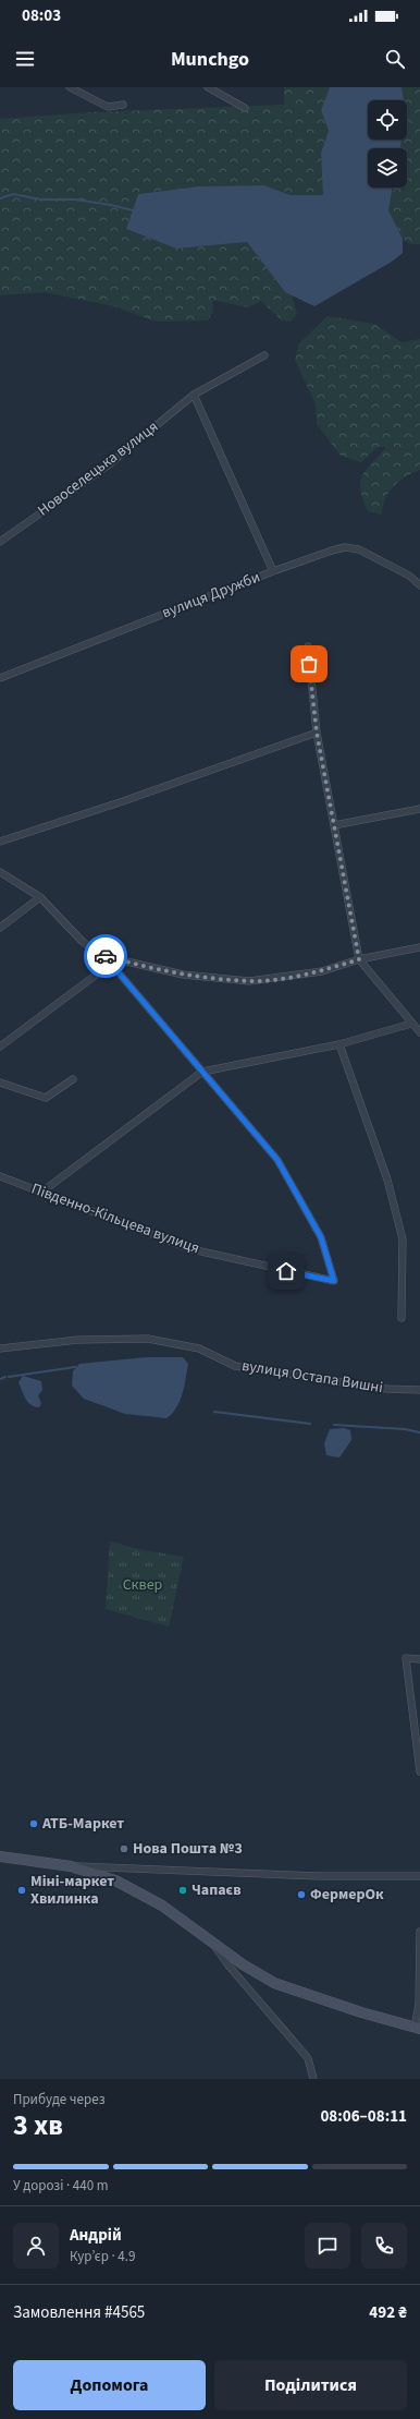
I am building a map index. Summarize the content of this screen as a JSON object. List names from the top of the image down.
{
  "streets": {
    "street": [
      "Новоселецька вулиця",
      "вулиця Дружби",
      "Південно-Кільцева вулиця",
      "вулиця Остапа Вишні"
    ]
  },
  "parks": ["Сквер"],
  "places": [
    "АТБ-Маркет",
    "Нова Пошта №3",
    "Міні-маркет Хвилинка",
    "Чапаєв",
    "ФермерОк"
  ],
  "page": {
    "status": "08:03",
    "header": "Munchgo",
    "heading": ["3 хв", "Прибуде через", "08:06–08:11"],
    "panel": [
      "Андрій",
      "Кур’єр · 4.9",
      "Замовлення #4565",
      "492 ₴"
    ],
    "bar": "У дорозі · 440 m",
    "buttons": ["Допомога", "Поділитися"]
  }
}
